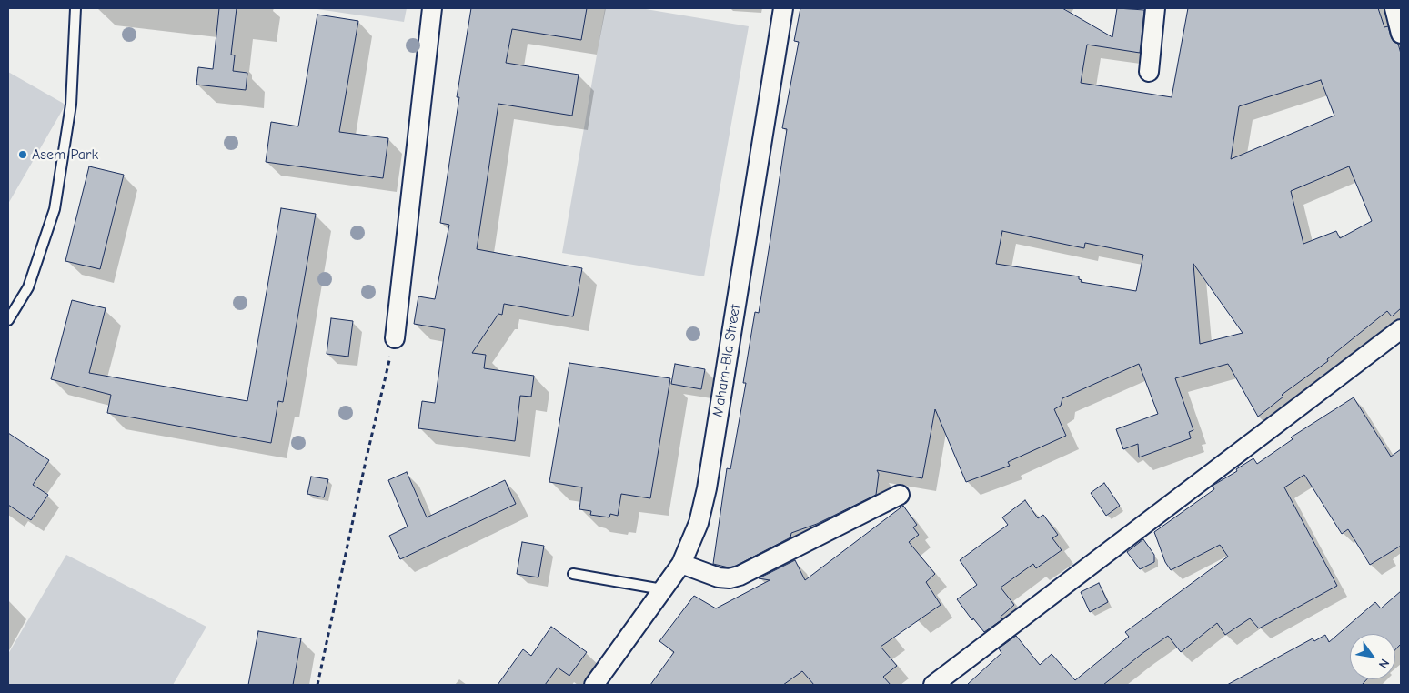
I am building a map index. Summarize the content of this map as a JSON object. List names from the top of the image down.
{
  "streets": {
    "street": ["Maham-Bla Street"]
  },
  "places": ["Asem Park"],
  "north": "bottom right"
}
